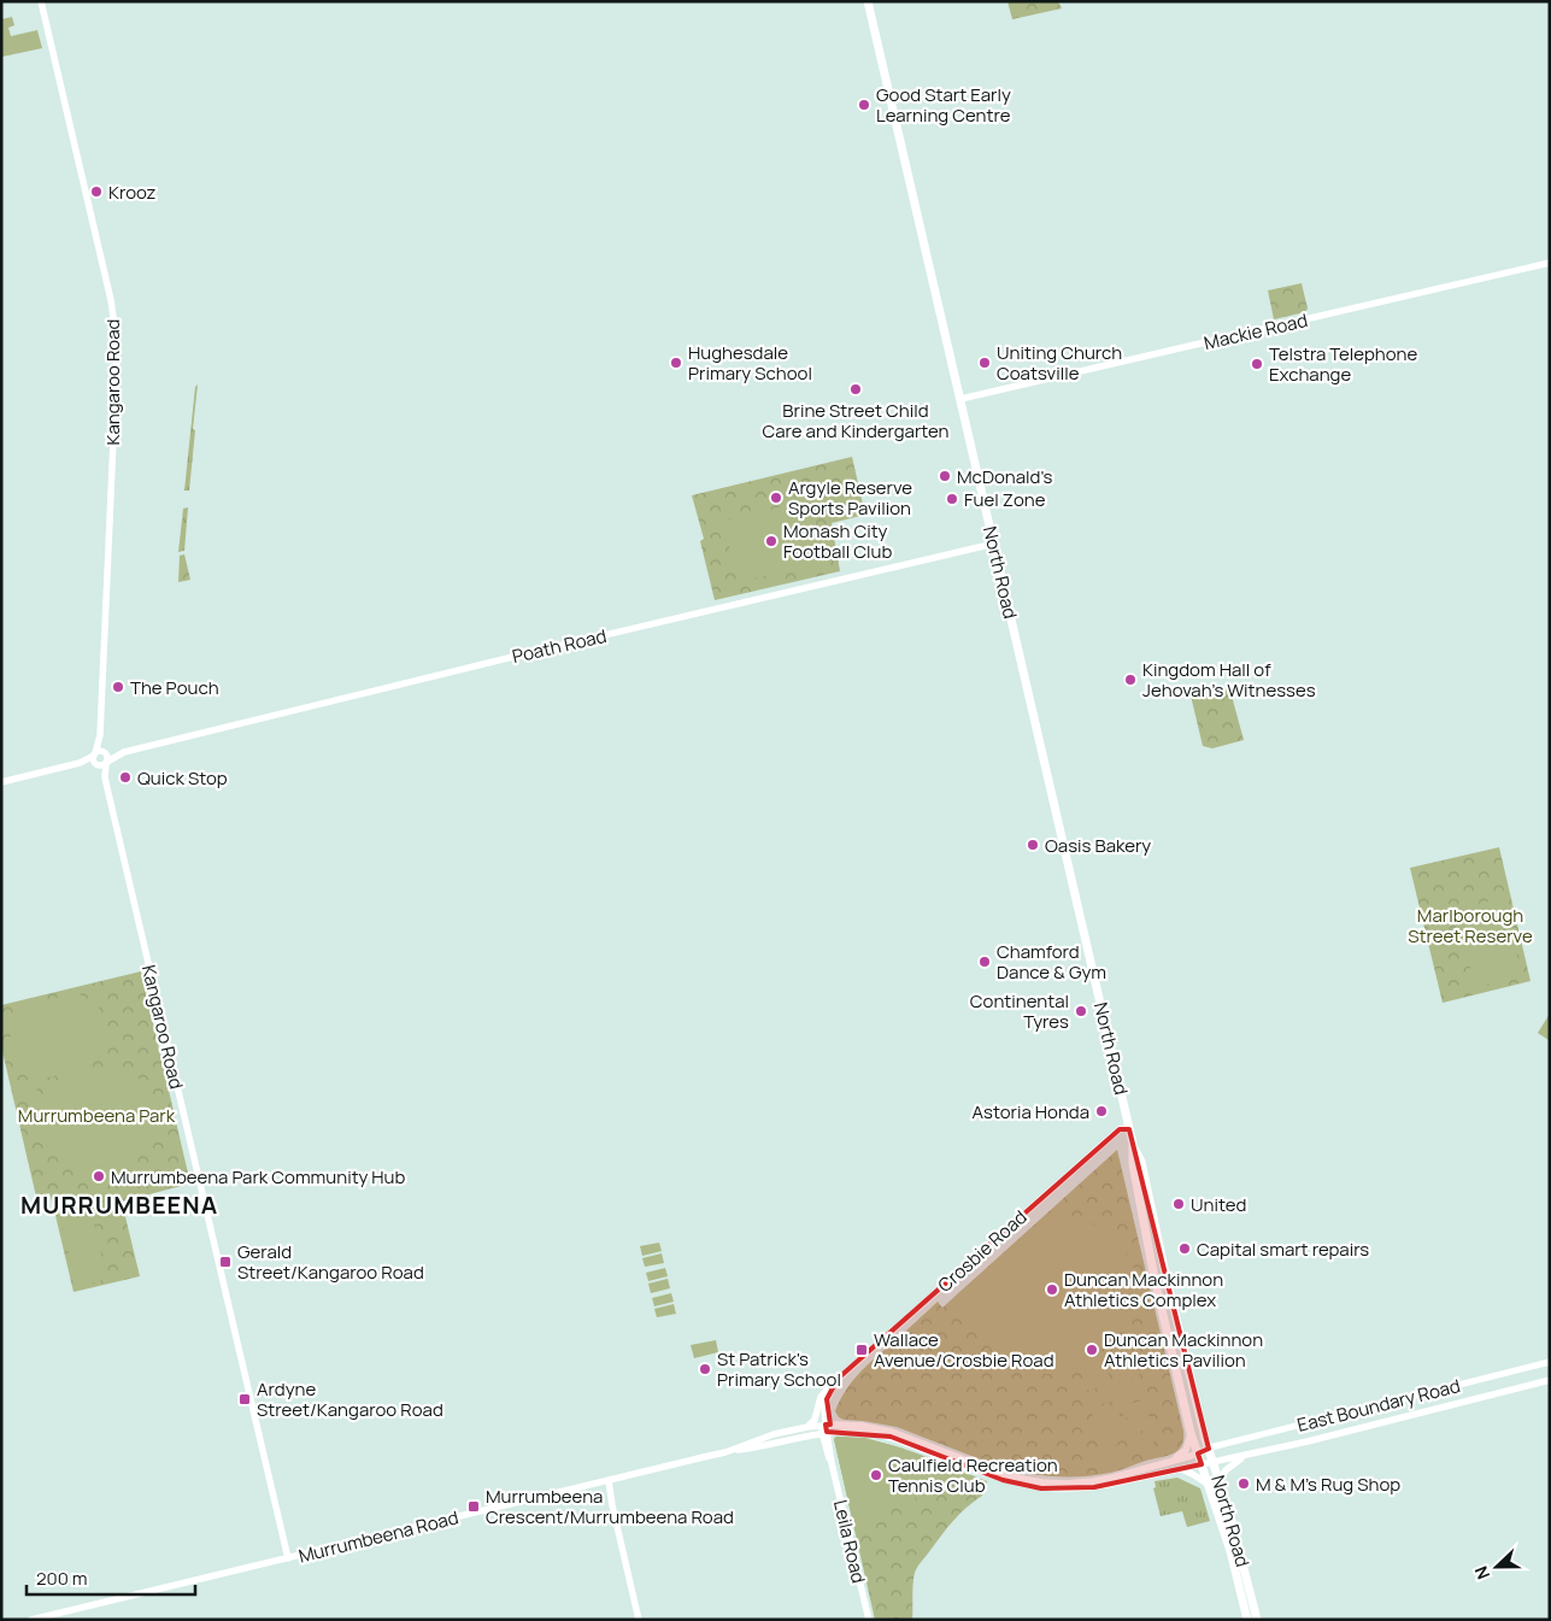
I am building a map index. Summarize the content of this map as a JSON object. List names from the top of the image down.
{
  "streets": {
    "highway": ["North Road"],
    "street": [
      "Mackie Road",
      "Kangaroo Road",
      "Poath Road",
      "Crosbie Road",
      "East Boundary Road",
      "Murrumbeena Road",
      "Leila Road"
    ]
  },
  "crossings": [
    ["Mackie Road", "North Road"],
    ["Kangaroo Road", "Poath Road"],
    ["Kangaroo Road", "Murrumbeena Road"],
    ["North Road", "Poath Road"],
    ["North Road", "Crosbie Road"],
    ["North Road", "East Boundary Road"],
    ["North Road", "Murrumbeena Road"],
    ["Crosbie Road", "Leila Road"],
    ["East Boundary Road", "Murrumbeena Road"],
    ["Murrumbeena Road", "Leila Road"]
  ],
  "districts": ["MURRUMBEENA"],
  "parks": ["Marlborough Street Reserve", "Murrumbeena Park"],
  "places": {
    "other": [
      "Good Start Early Learning Centre",
      "Krooz",
      "Hughesdale Primary School",
      "Uniting Church Coatsville",
      "Telstra Telephone Exchange",
      "Brine Street Child Care and Kindergarten",
      "McDonald's",
      "Argyle Reserve Sports Pavilion",
      "Fuel Zone",
      "Monash City Football Club",
      "Kingdom Hall of Jehovah's Witnesses",
      "The Pouch",
      "Quick Stop",
      "Oasis Bakery",
      "Chamford Dance & Gym",
      "Continental Tyres",
      "Astoria Honda",
      "Murrumbeena Park Community Hub",
      "United",
      "Capital smart repairs",
      "Duncan Mackinnon Athletics Complex",
      "Duncan Mackinnon Athletics Pavilion",
      "St Patrick's Primary School",
      "Caulfield Recreation Tennis Club",
      "M & M's Rug Shop"
    ],
    "transit": [
      "Gerald Street/Kangaroo Road",
      "Wallace Avenue/Crosbie Road",
      "Ardyne Street/Kangaroo Road",
      "Murrumbeena Crescent/Murrumbeena Road"
    ]
  },
  "scale_bar": "200 m",
  "north": "left"
}
